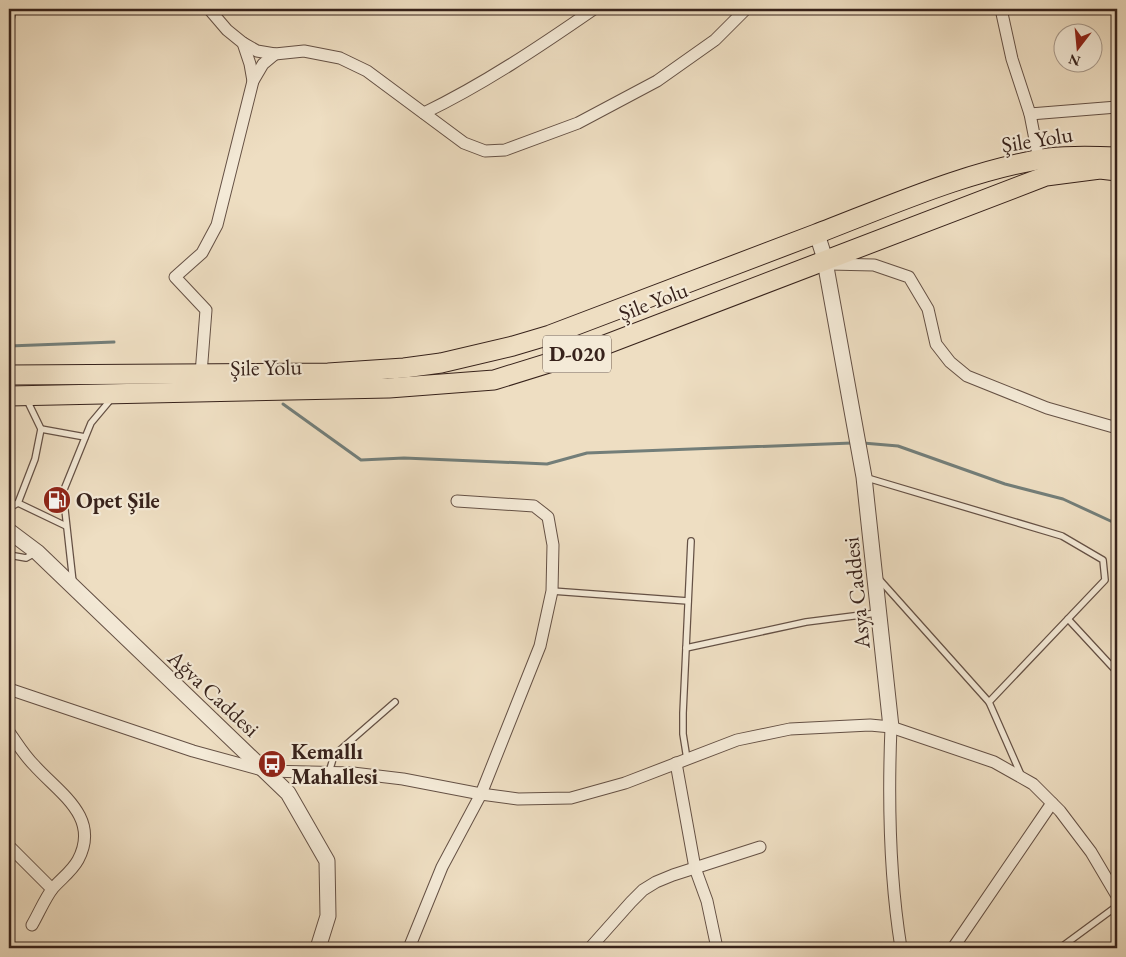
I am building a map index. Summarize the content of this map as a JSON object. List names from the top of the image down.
{
  "streets": {
    "highway": ["Şile Yolu", "D-020"],
    "street": ["Asya Caddesi", "Ağva Caddesi"]
  },
  "crossings": [
    ["Şile Yolu", "Asya Caddesi"]
  ],
  "places": {
    "fuel station": ["Opet Şile"],
    "bus stop": ["Kemallı Mahallesi"]
  },
  "north": "bottom"
}
